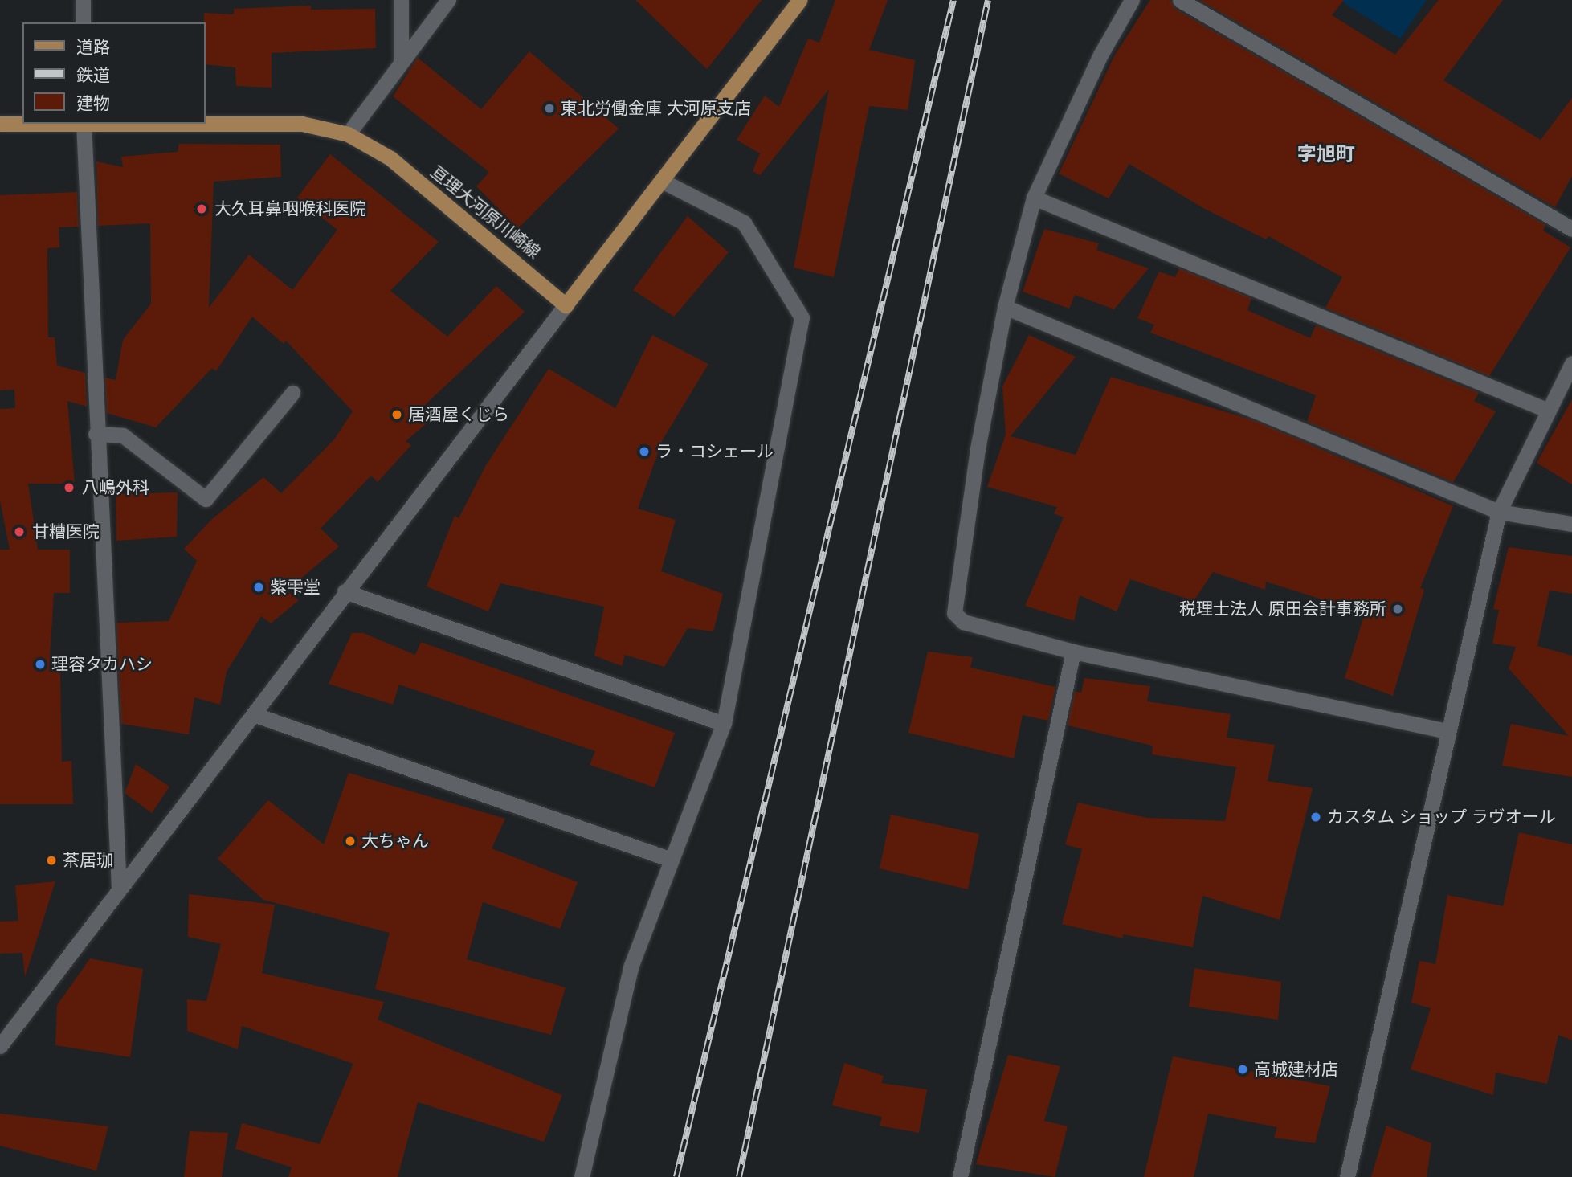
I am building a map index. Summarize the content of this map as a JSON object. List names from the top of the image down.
{
  "streets": {
    "main road": ["亘理大河原川崎線"]
  },
  "districts": ["字旭町"],
  "places": [
    "東北労働金庫 大河原支店",
    "大久耳鼻咽喉科医院",
    "居酒屋くじら",
    "ラ・コシェール",
    "八嶋外科",
    "甘糟医院",
    "紫雫堂",
    "税理士法人 原田会計事務所",
    "理容タカハシ",
    "カスタム ショップ ラヴオール",
    "大ちゃん",
    "茶居珈",
    "高城建材店"
  ],
  "legend": ["道路", "鉄道", "建物"]
}
